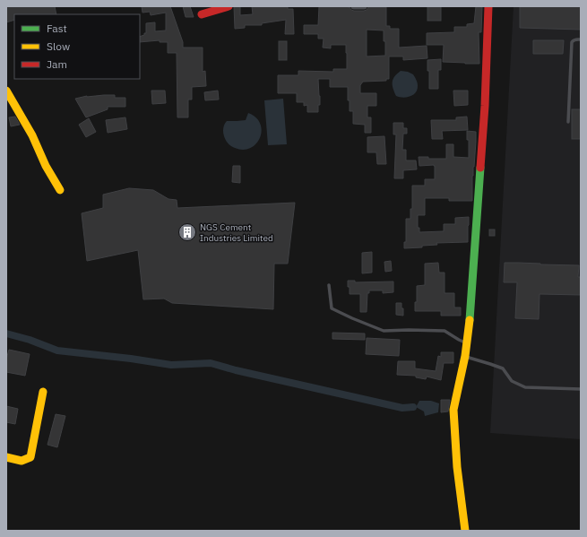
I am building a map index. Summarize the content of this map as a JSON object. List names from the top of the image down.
{
  "places": {
    "building": ["NGS Cement Industries Limited"]
  },
  "legend": ["Fast", "Slow", "Jam"]
}
